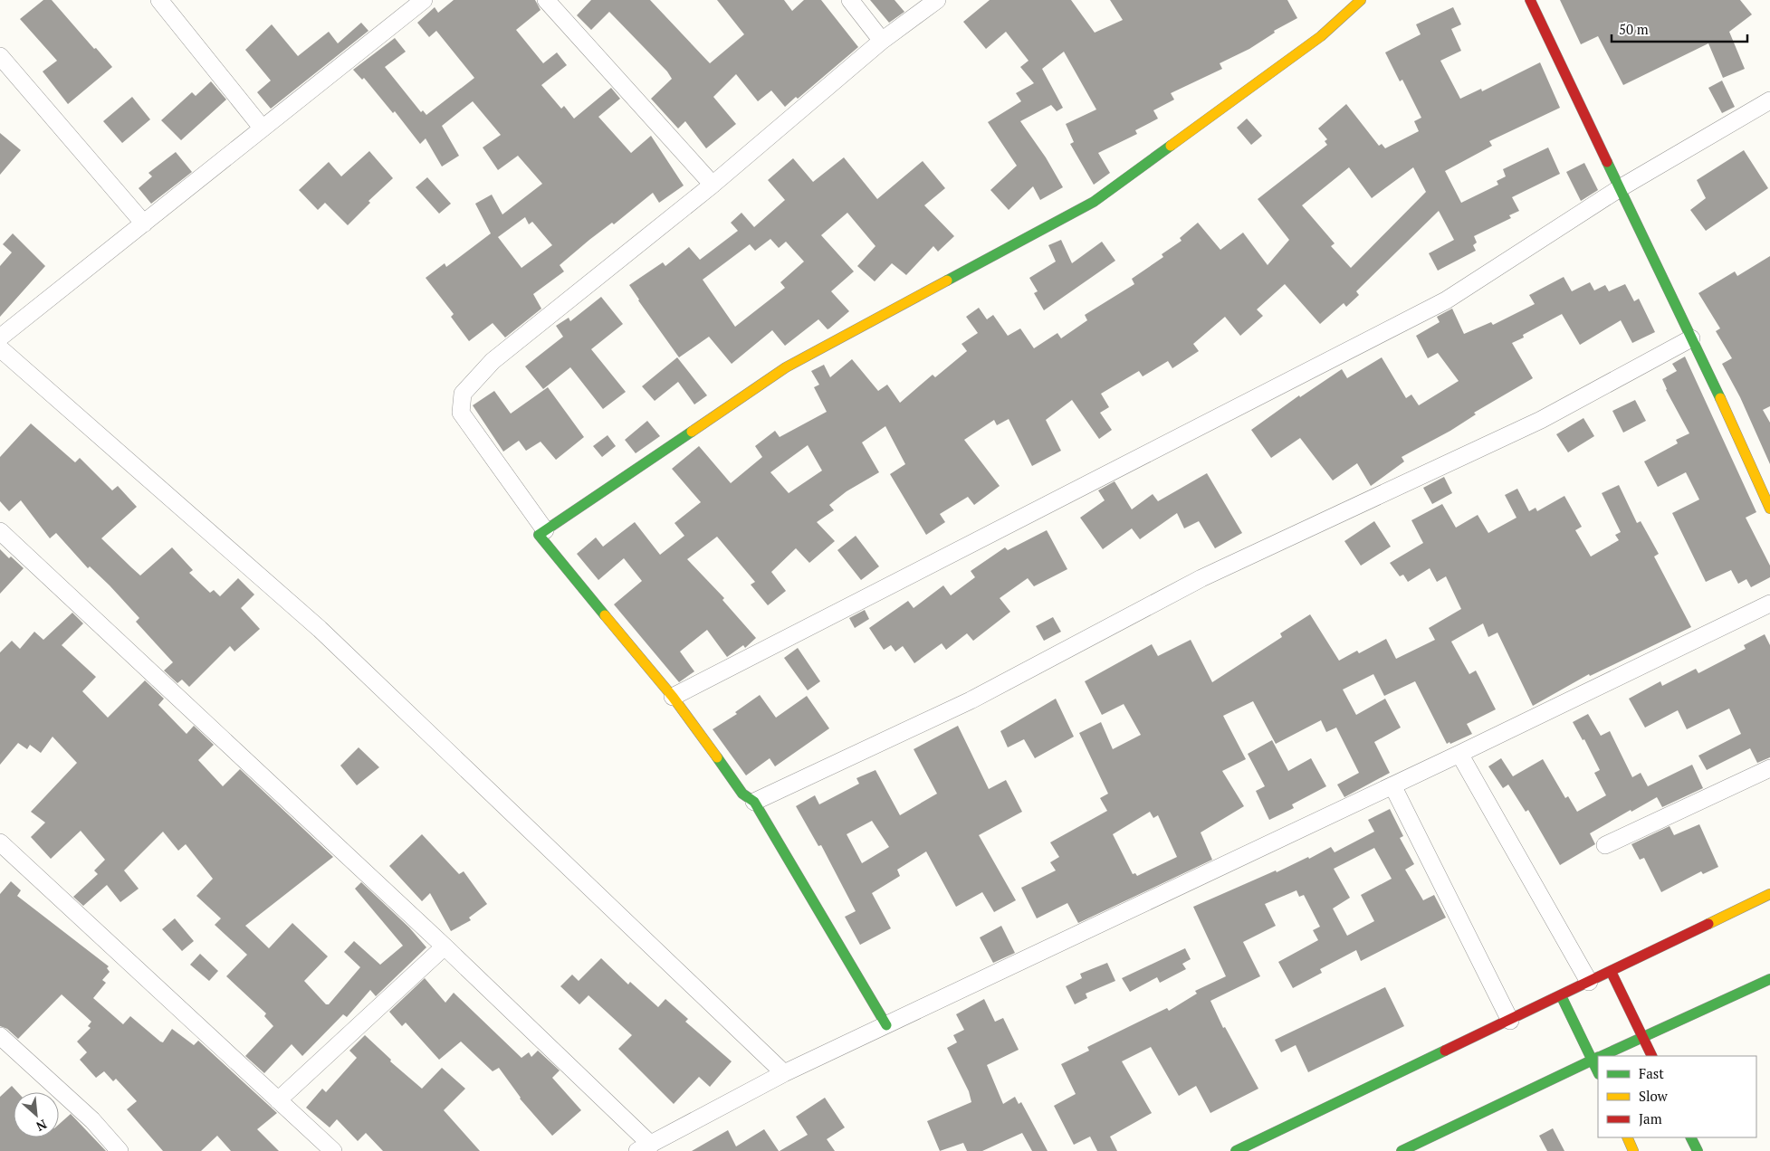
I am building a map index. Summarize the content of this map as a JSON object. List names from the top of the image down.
{
  "legend": ["Fast", "Slow", "Jam"],
  "scale_bar": "50 m",
  "north": "bottom right"
}
